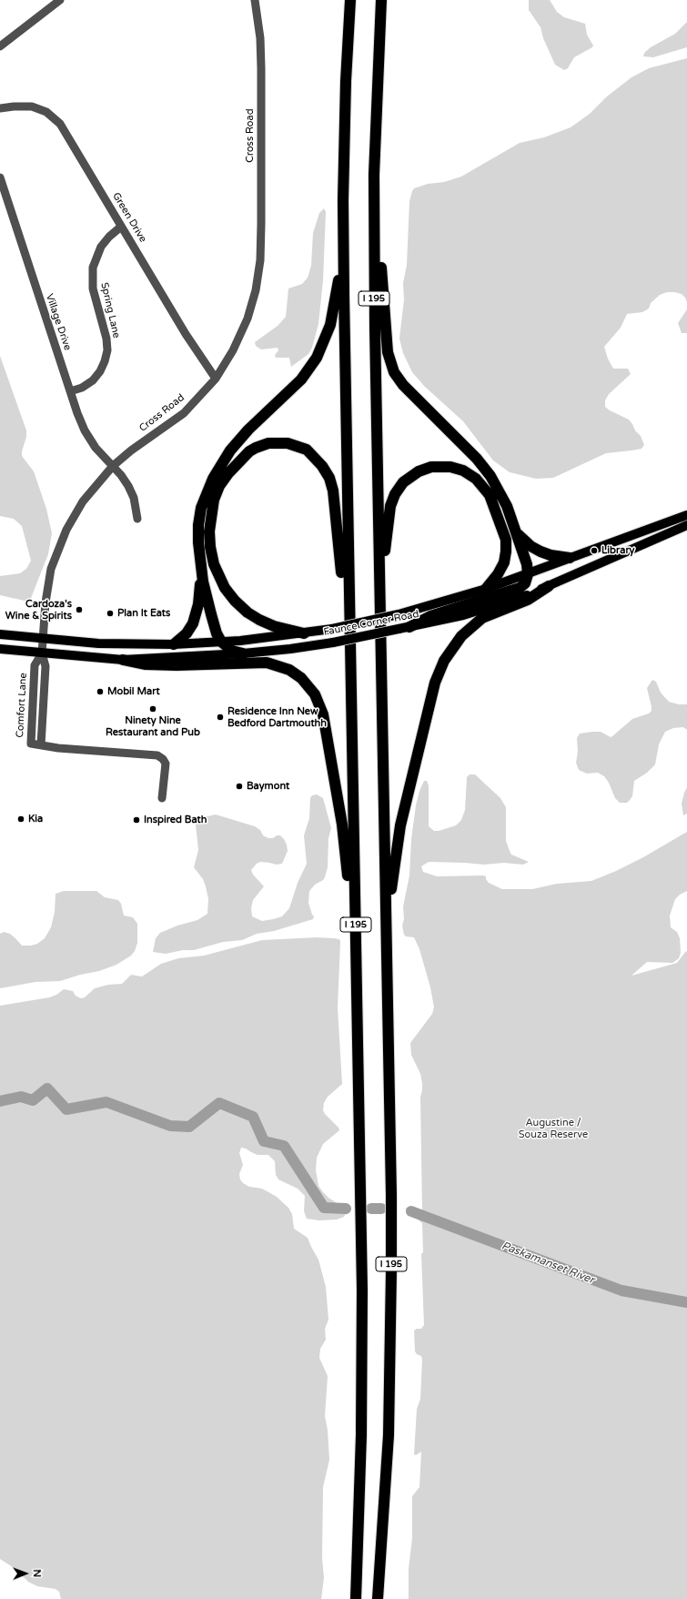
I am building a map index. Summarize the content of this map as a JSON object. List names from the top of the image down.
{
  "streets": {
    "highway": ["I 195"],
    "main road": ["Faunce Corner Road"],
    "street": [
      "Cross Road",
      "Green Drive",
      "Spring Lane",
      "Village Drive",
      "Comfort Lane"
    ]
  },
  "crossings": [
    ["Cross Road", "Green Drive"],
    ["Cross Road", "Village Drive"],
    ["Cross Road", "Faunce Corner Road"],
    ["Cross Road", "Comfort Lane"],
    ["Green Drive", "Spring Lane"],
    ["Spring Lane", "Village Drive"],
    ["Faunce Corner Road", "Comfort Lane"]
  ],
  "water": ["Paskamanset River"],
  "parks": ["Augustine / Souza Reserve"],
  "places": [
    "Library",
    "Cardoza's Wine & Spirits",
    "Plan It Eats",
    "Mobil Mart",
    "Ninety Nine Restaurant and Pub",
    "Residence Inn New Bedford Dartmouthh",
    "Baymont",
    "Kia",
    "Inspired Bath"
  ],
  "north": "right"
}
